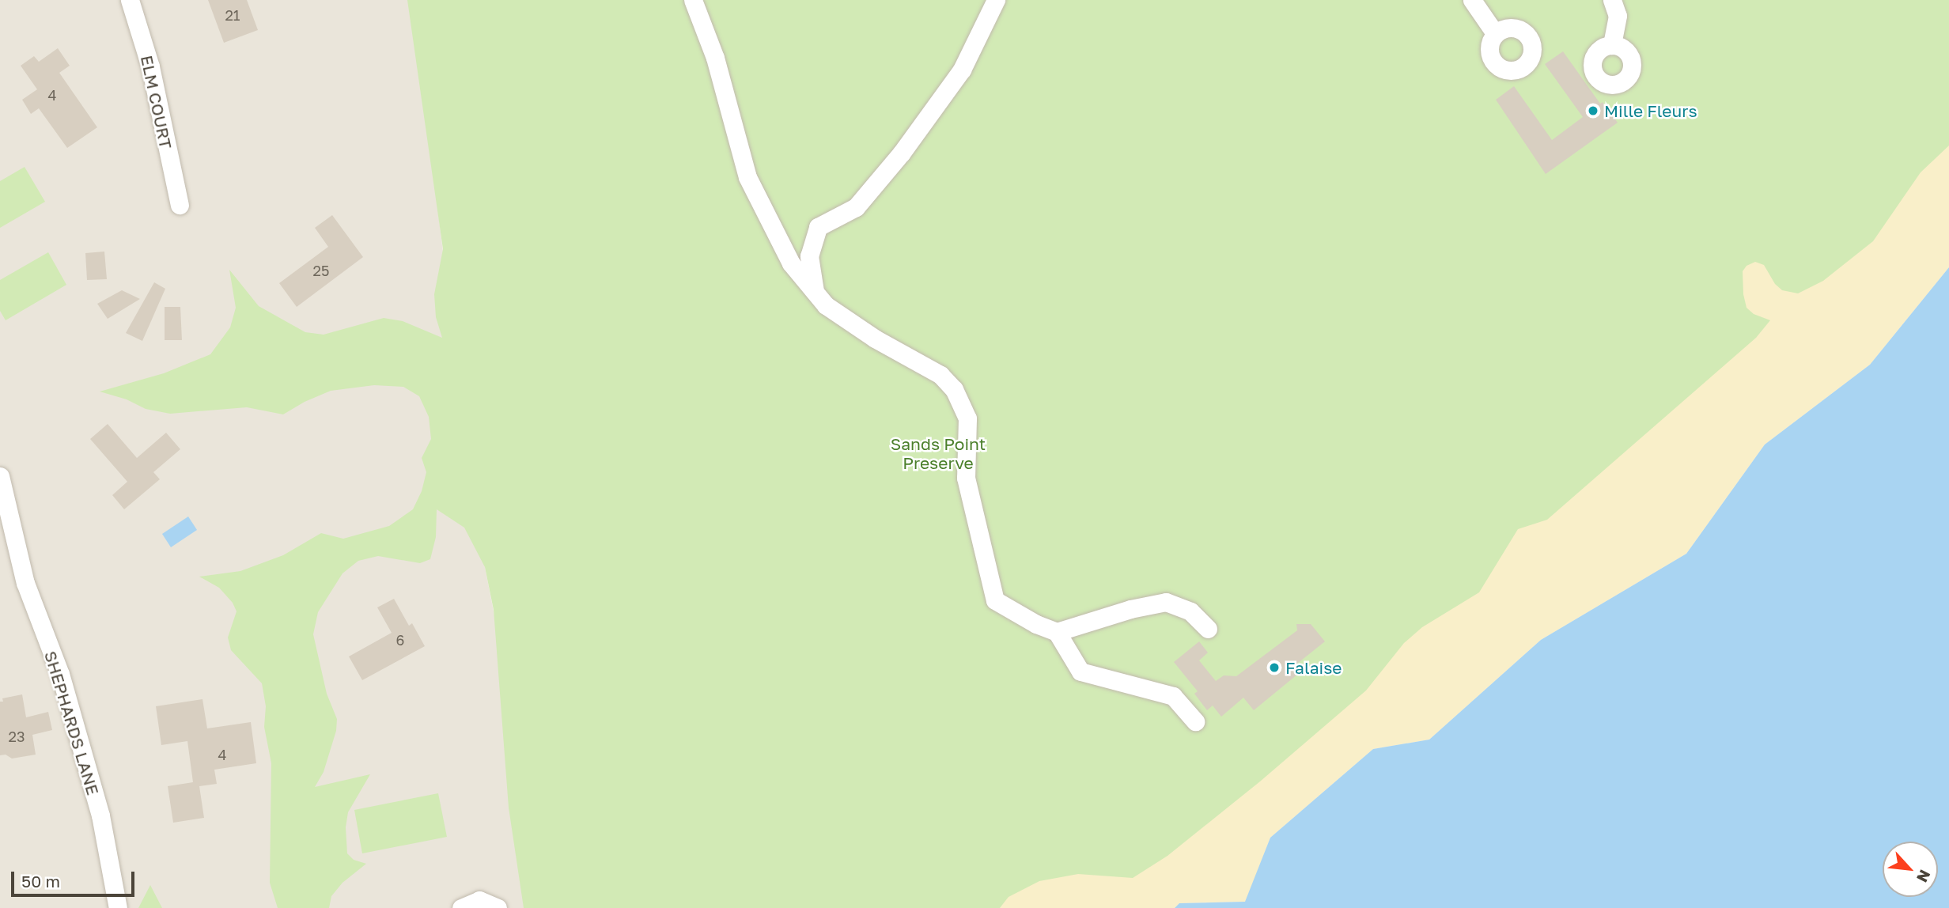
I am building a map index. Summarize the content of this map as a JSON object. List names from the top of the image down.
{
  "streets": {
    "street": ["ELM COURT", "SHEPHARDS LANE"]
  },
  "parks": ["Sands Point Preserve"],
  "places": ["Mille Fleurs", "Falaise"],
  "house_numbers": [
    "21",
    "4",
    "25",
    "6",
    "23",
    "4"
  ],
  "scale_bar": "50 m",
  "north": "bottom right"
}
